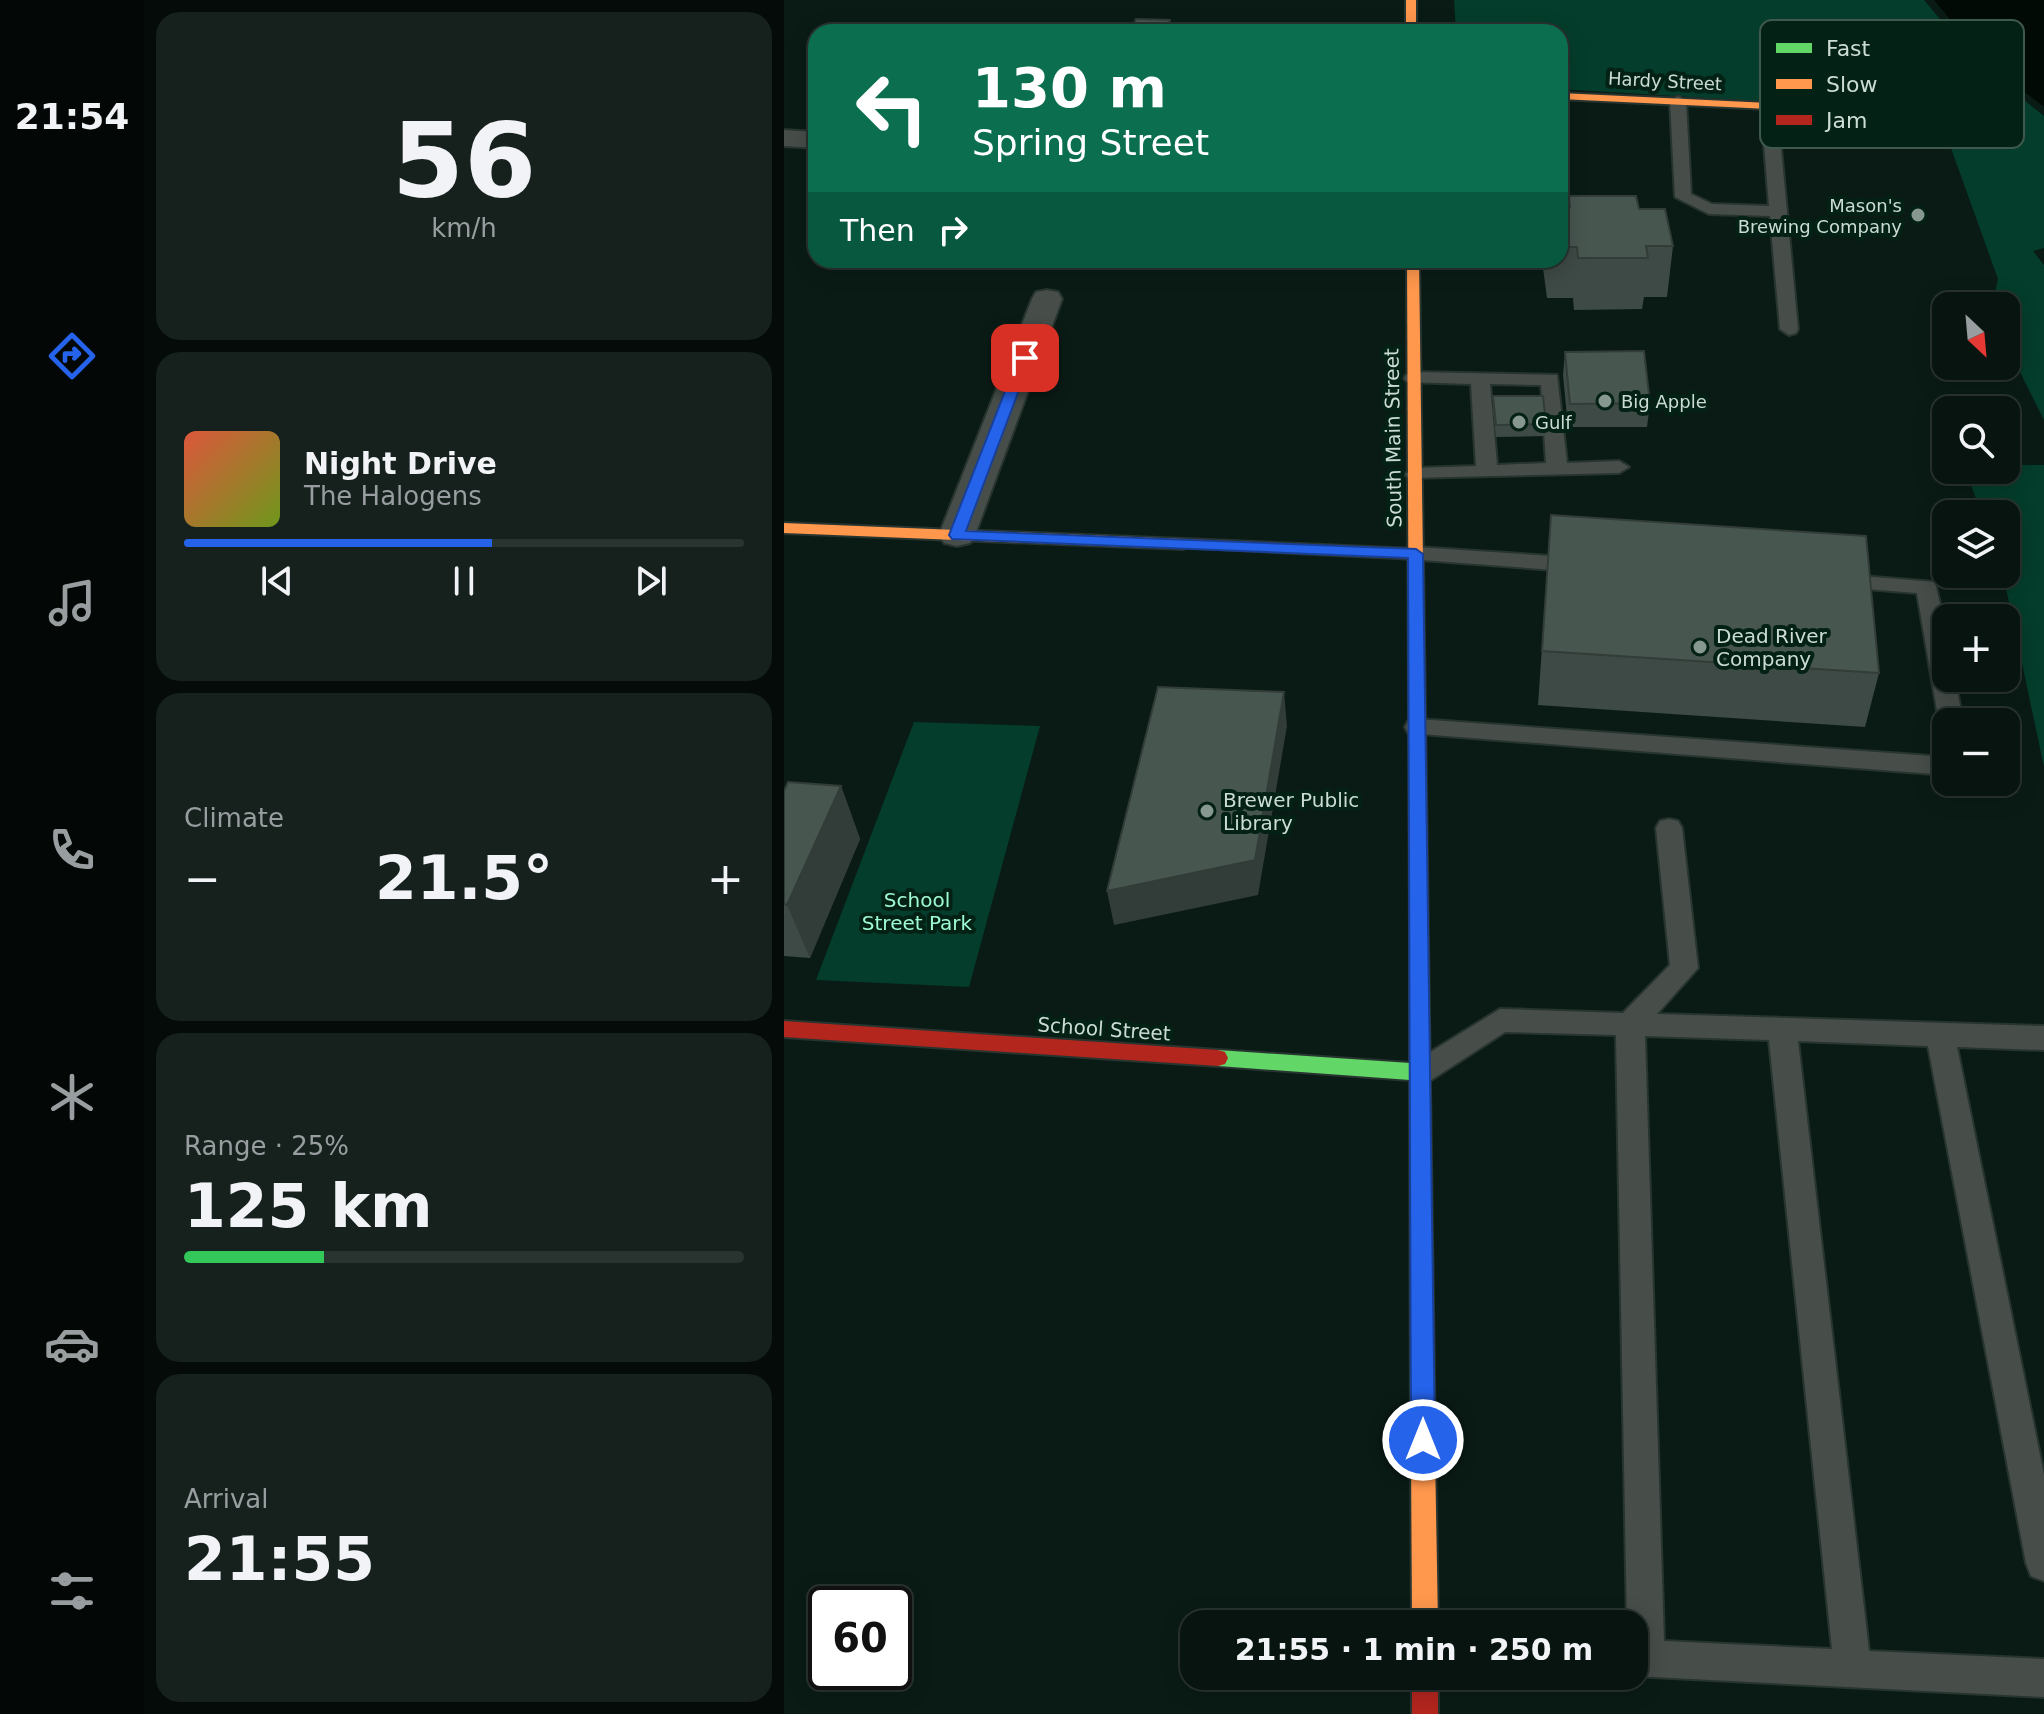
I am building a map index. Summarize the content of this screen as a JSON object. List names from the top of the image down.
{
  "streets": {
    "main road": ["Hardy Street", "South Main Street", "School Street"]
  },
  "crossings": [
    ["South Main Street", "School Street"]
  ],
  "parks": ["School Street Park"],
  "places": [
    "Mason's Brewing Company",
    "Big Apple",
    "Gulf",
    "Dead River Company",
    "Brewer Public Library"
  ],
  "legend": ["Fast", "Slow", "Jam"],
  "north": "bottom right",
  "page": {
    "tabs": "21:54",
    "tile": [
      ["56", "km/h"],
      "Climate",
      ["Range · 25%", "125 km"],
      ["Arrival", "21:55"]
    ],
    "turn": ["130 m", "Spring Street"],
    "then": "Then",
    "map_buttons": ["+", "−"],
    "song": ["Night Drive", "The Halogens"],
    "heat": ["−", "21.5°", "+"],
    "limit": "60",
    "trip": "21:55 · 1 min · 250 m"
  }
}
